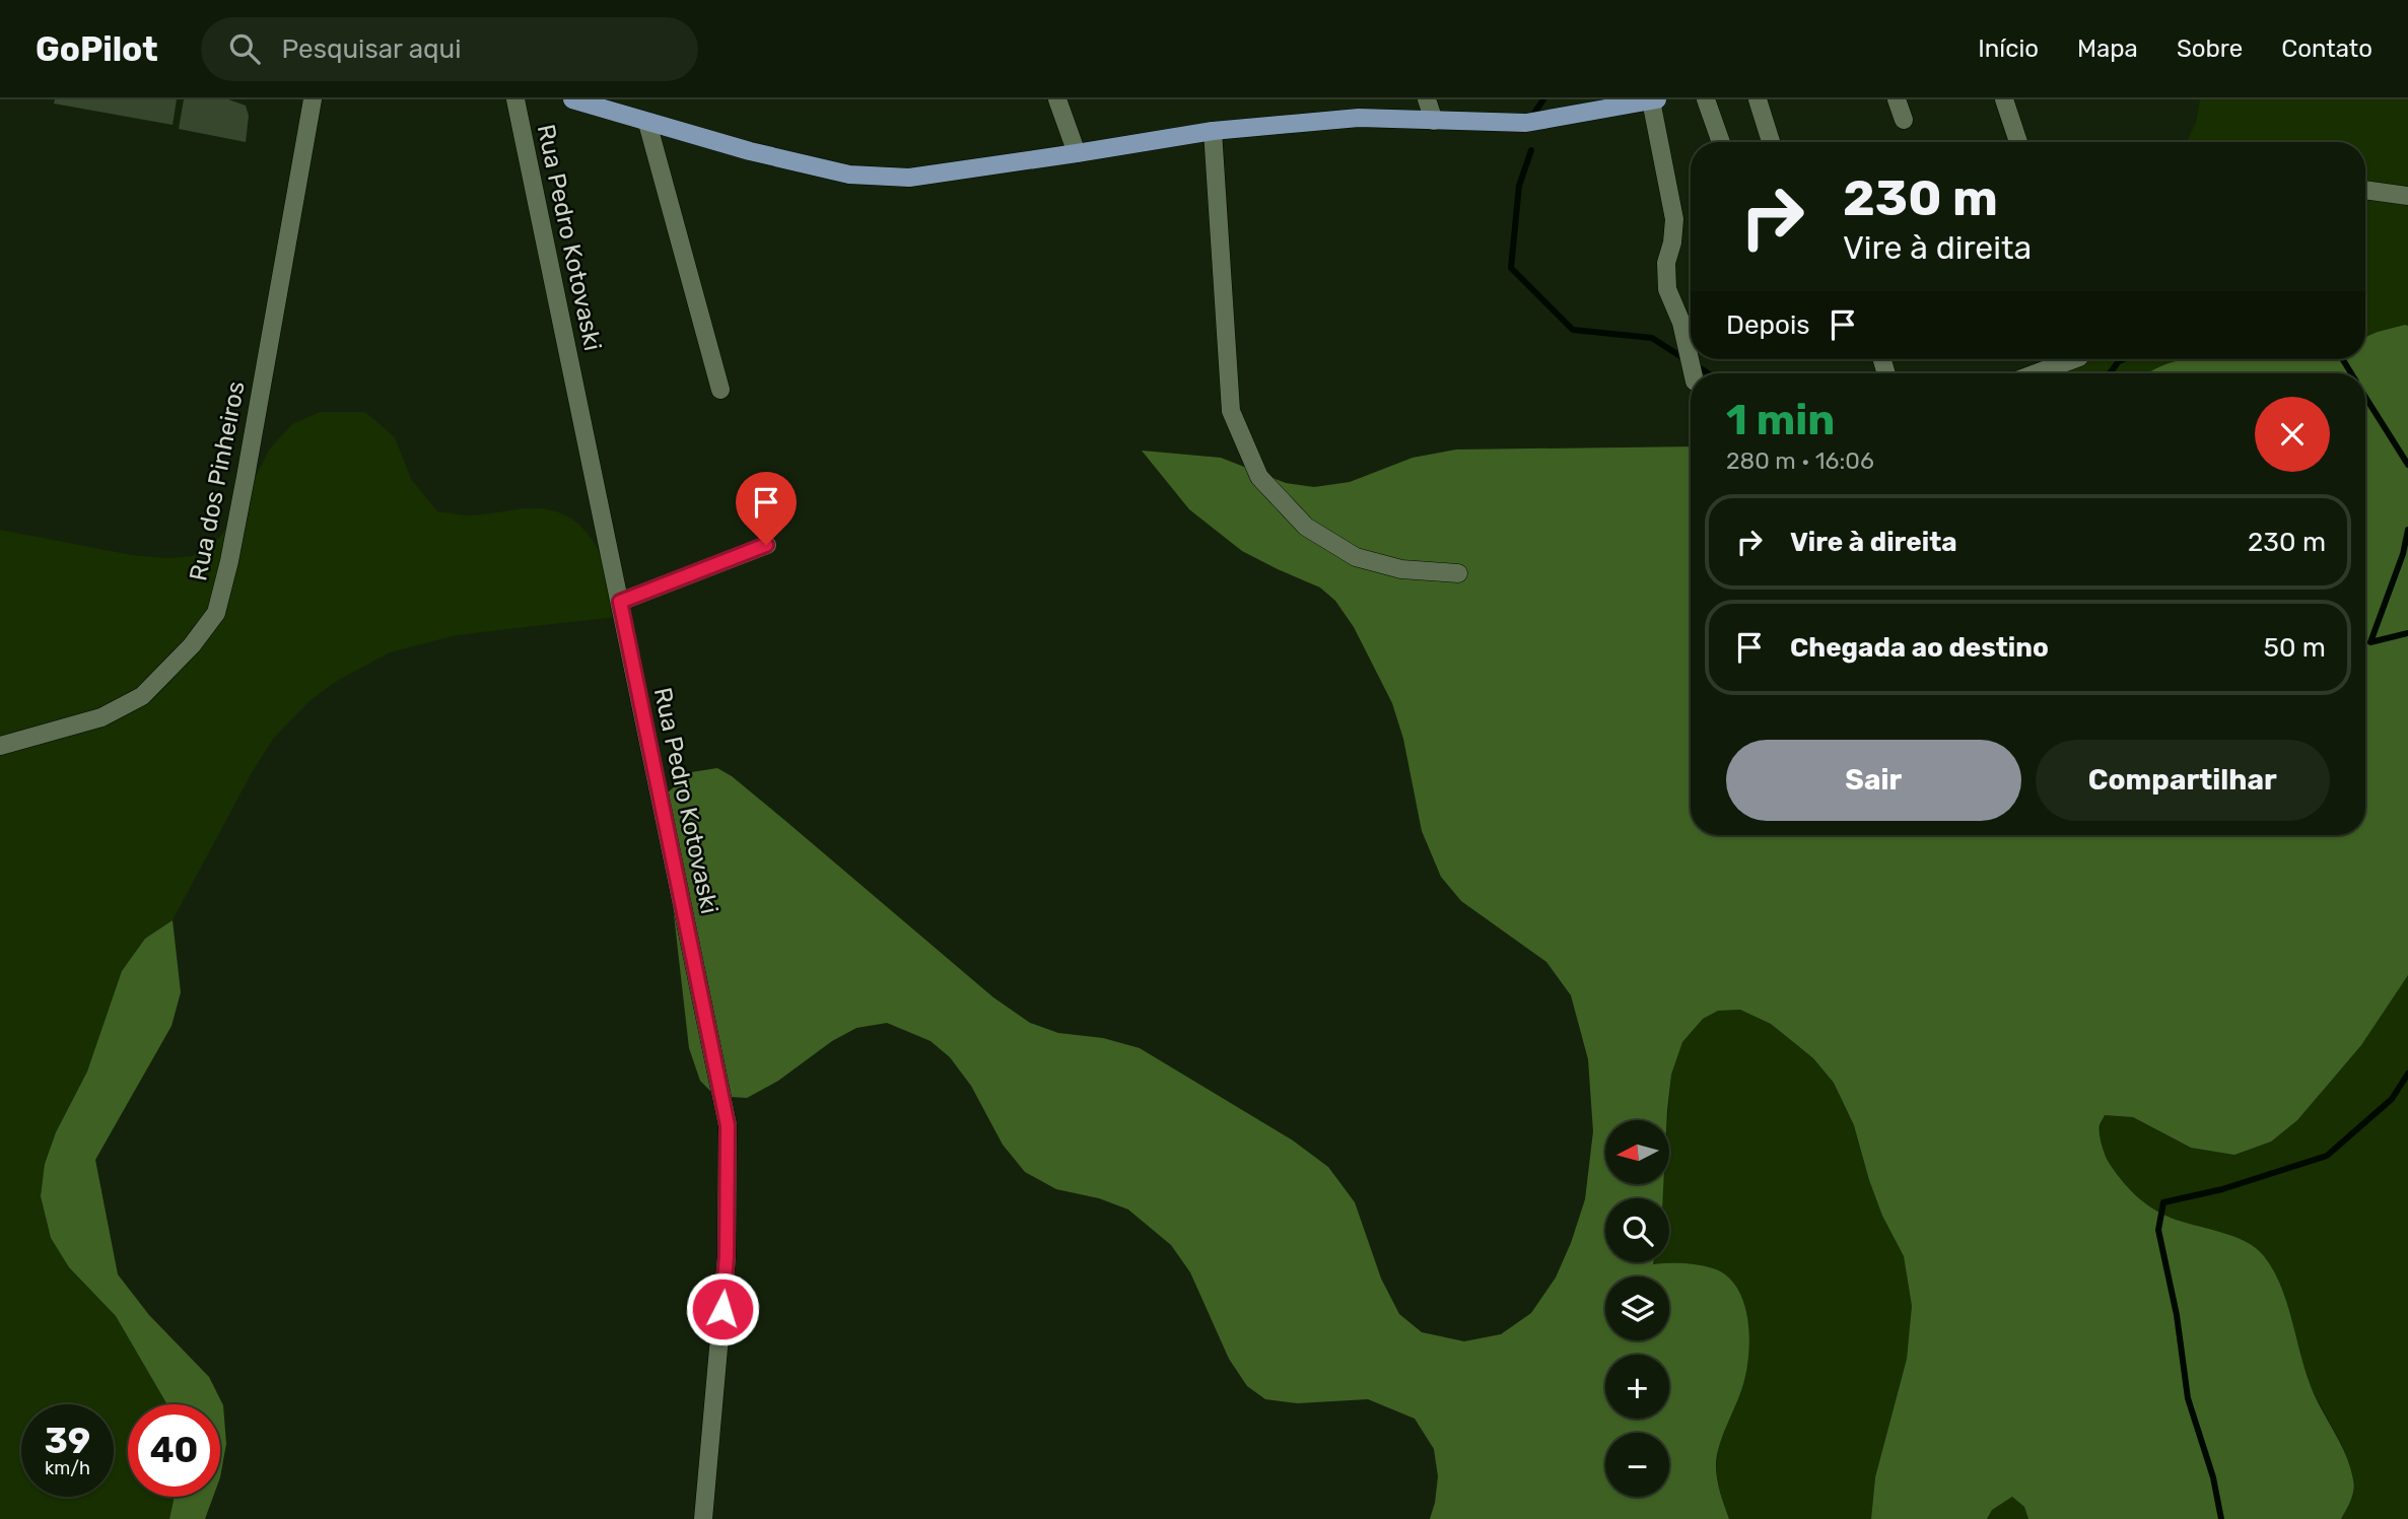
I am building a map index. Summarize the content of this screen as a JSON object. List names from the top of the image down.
{
  "streets": {
    "street": ["Rua Pedro Kotovaski", "Rua dos Pinheiros"]
  },
  "north": "left",
  "page": {
    "header": "GoPilot",
    "search": "Pesquisar aqui",
    "nav": [
      "Início",
      "Mapa",
      "Sobre",
      "Contato"
    ],
    "turn": ["230 m", "Vire à direita"],
    "then": "Depois",
    "heading": ["1 min", "280 m · 16:06"],
    "list": [
      {
        "name": "Vire à direita",
        "value": "230 m"
      },
      {
        "name": "Chegada ao destino",
        "value": "50 m"
      }
    ],
    "buttons": ["Sair", "Compartilhar"],
    "map_buttons": ["+", "−"],
    "speed": "39 km/h",
    "limit": "40"
  }
}
